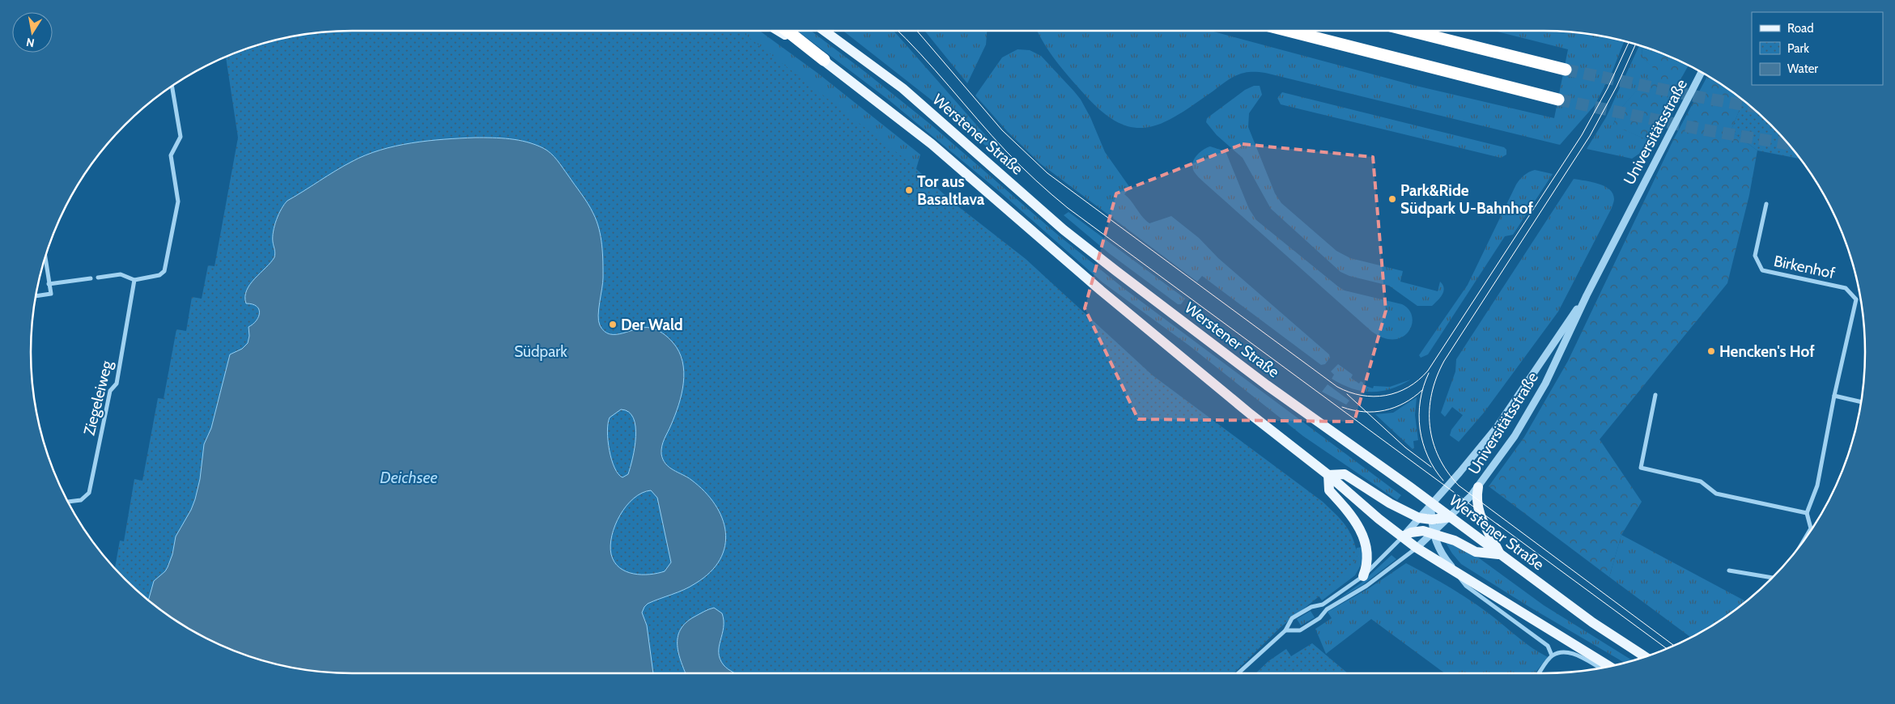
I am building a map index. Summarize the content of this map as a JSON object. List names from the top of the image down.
{
  "streets": {
    "main road": ["Werstener Straße"],
    "street": ["Universitätsstraße", "Birkenhof", "Ziegeleiweg"]
  },
  "crossings": [
    ["Universitätsstraße", "Werstener Straße"]
  ],
  "water": ["Deichsee"],
  "parks": ["Südpark"],
  "places": [
    "Tor aus Basaltlava",
    "Park&Ride Südpark U-Bahnhof",
    "Der Wald",
    "Hencken's Hof"
  ],
  "legend": ["Road", "Park", "Water"],
  "north": "bottom"
}
